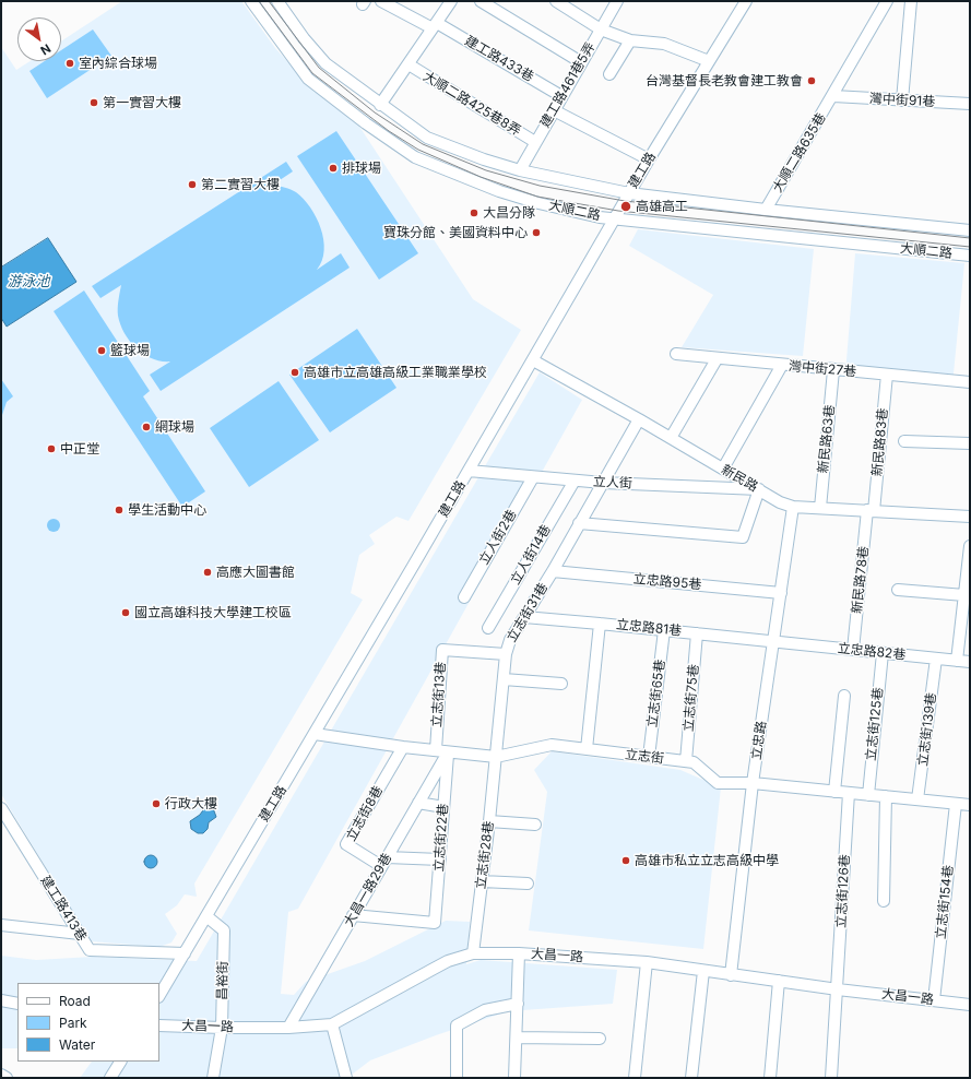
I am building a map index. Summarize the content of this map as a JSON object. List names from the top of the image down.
{
  "streets": {
    "street": [
      "建工路433巷",
      "建工路461巷5弄",
      "灣中街91巷",
      "大順二路425巷8弄",
      "大順二路635巷",
      "建工路",
      "大順二路",
      "灣中街27巷",
      "新民路63巷",
      "新民路83巷",
      "新民路",
      "立人街",
      "立人街2巷",
      "立人街14巷",
      "新民路78巷",
      "立忠路95巷",
      "立志街31巷",
      "立忠路81巷",
      "立忠路82巷",
      "立志街65巷",
      "立志街13巷",
      "立志街75巷",
      "立志街125巷",
      "立志街139巷",
      "立忠路",
      "立志街",
      "立志街8巷",
      "立志街22巷",
      "立志街28巷",
      "大昌一路29巷",
      "立志街126巷",
      "立志街154巷",
      "建工路413巷",
      "大昌一路",
      "昌裕街"
    ]
  },
  "crossings": [
    ["建工路433巷", "建工路461巷5弄"],
    ["建工路461巷5弄", "大順二路425巷8弄"],
    ["建工路461巷5弄", "大順二路"],
    ["灣中街91巷", "大順二路635巷"],
    ["大順二路635巷", "大順二路"],
    ["建工路", "大順二路"],
    ["建工路", "新民路"],
    ["建工路", "立人街"],
    ["建工路", "立志街"],
    ["建工路", "建工路413巷"],
    ["建工路", "昌裕街"],
    ["灣中街27巷", "新民路63巷"],
    ["灣中街27巷", "新民路83巷"],
    ["新民路63巷", "新民路"],
    ["新民路83巷", "新民路"],
    ["新民路83巷", "新民路78巷"],
    ["新民路", "立人街"],
    ["新民路", "新民路78巷"],
    ["新民路", "立志街31巷"],
    ["新民路", "立忠路"],
    ["立人街", "立人街2巷"],
    ["立人街", "立人街14巷"],
    ["立人街", "立志街31巷"],
    ["新民路78巷", "立忠路82巷"],
    ["立忠路95巷", "立志街31巷"],
    ["立忠路95巷", "立忠路"],
    ["立志街31巷", "立忠路81巷"],
    ["立志街31巷", "立志街13巷"],
    ["立志街31巷", "立志街"],
    ["立志街31巷", "立志街28巷"],
    ["立忠路81巷", "立忠路82巷"],
    ["立忠路81巷", "立志街65巷"],
    ["立忠路81巷", "立志街75巷"],
    ["立忠路81巷", "立忠路"],
    ["立忠路82巷", "立志街125巷"],
    ["立忠路82巷", "立志街139巷"],
    ["立忠路82巷", "立忠路"],
    ["立志街65巷", "立志街"],
    ["立志街13巷", "立志街"],
    ["立志街75巷", "立志街"],
    ["立志街125巷", "立志街"],
    ["立志街139巷", "立志街"],
    ["立忠路", "立志街"],
    ["立忠路", "大昌一路"],
    ["立志街", "立志街8巷"],
    ["立志街", "立志街22巷"],
    ["立志街", "立志街28巷"],
    ["立志街", "大昌一路29巷"],
    ["立志街", "立志街126巷"],
    ["立志街", "立志街154巷"],
    ["立志街8巷", "大昌一路29巷"],
    ["立志街22巷", "大昌一路29巷"],
    ["立志街28巷", "大昌一路"],
    ["大昌一路29巷", "大昌一路"],
    ["立志街126巷", "大昌一路"],
    ["立志街154巷", "大昌一路"],
    ["大昌一路", "昌裕街"]
  ],
  "water": ["游泳池"],
  "places": [
    "室內綜合球場",
    "台灣基督長老教會建工教會",
    "第一實習大樓",
    "排球場",
    "第二實習大樓",
    "高雄高工",
    "大昌分隊",
    "寶珠分館、美國資料中心",
    "籃球場",
    "高雄市立高雄高級工業職業學校",
    "網球場",
    "中正堂",
    "學生活動中心",
    "高應大圖書館",
    "國立高雄科技大學建工校區",
    "行政大樓",
    "高雄市私立立志高級中學"
  ],
  "legend": ["Road", "Park", "Water"],
  "north": "bottom right"
}
